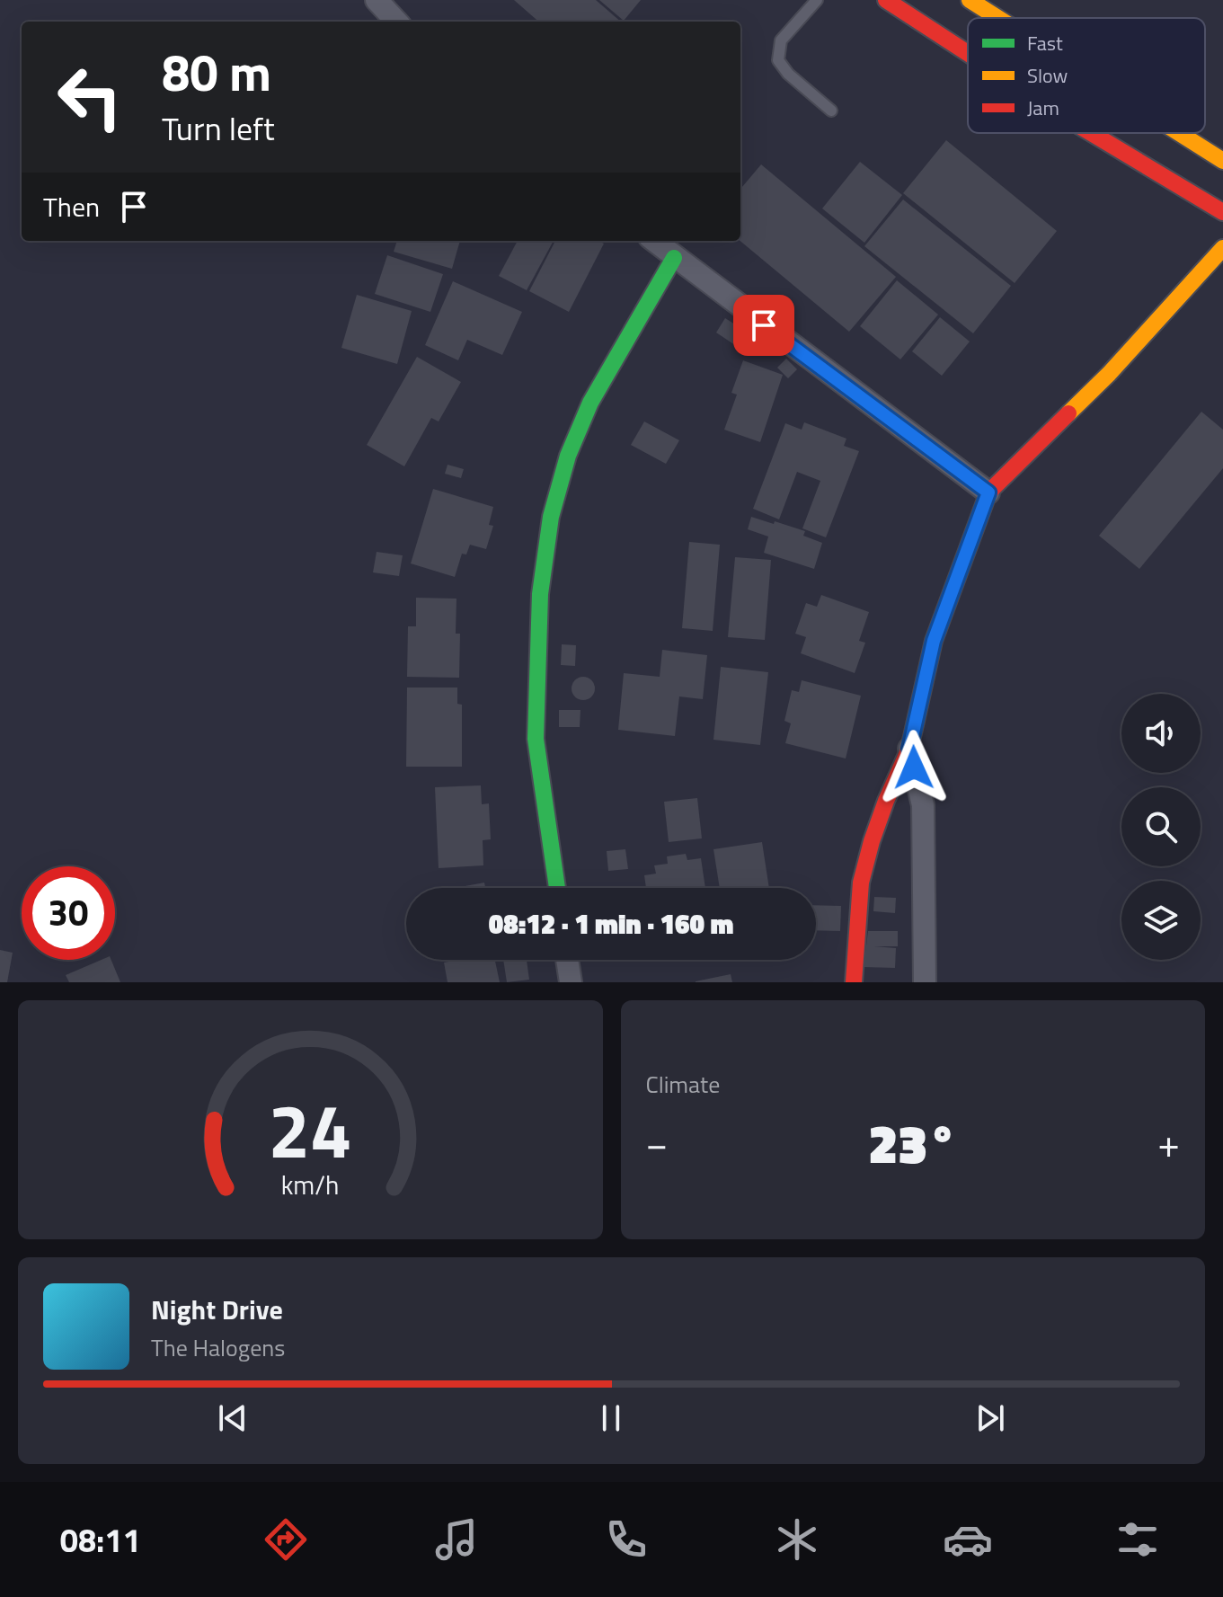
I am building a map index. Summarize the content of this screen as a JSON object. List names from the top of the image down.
{
  "legend": ["Fast", "Slow", "Jam"],
  "page": {
    "turn": ["80 m", "Turn left"],
    "then": "Then",
    "limit": "30",
    "trip": "08:12 · 1 min · 160 m",
    "tile": "Climate",
    "heat": ["−", "23°", "+"],
    "song": ["Night Drive", "The Halogens"],
    "tabs": "08:11",
    "gauge": ["24", "km/h"]
  }
}
